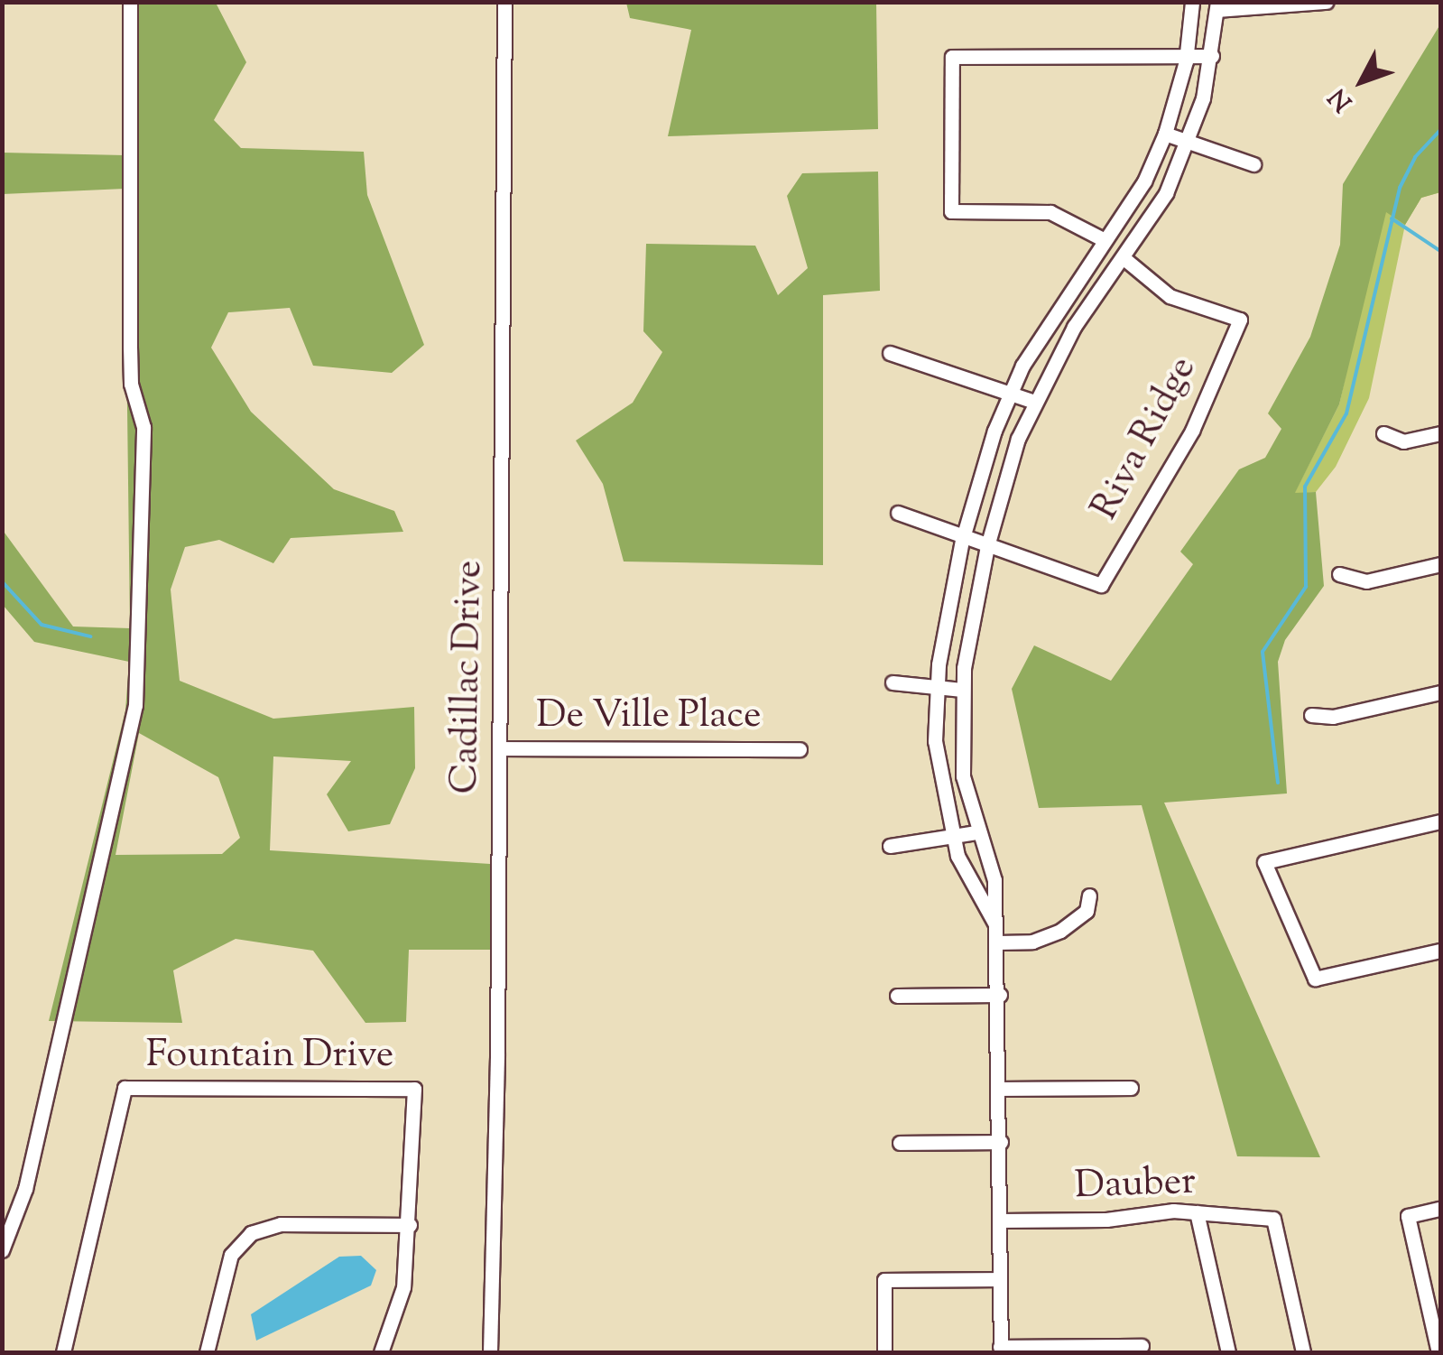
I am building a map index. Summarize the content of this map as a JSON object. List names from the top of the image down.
{
  "streets": {
    "street": [
      "Riva Ridge",
      "Cadillac Drive",
      "De Ville Place",
      "Fountain Drive",
      "Dauber"
    ]
  },
  "crossings": [
    ["Cadillac Drive", "De Ville Place"]
  ],
  "north": "bottom left"
}
